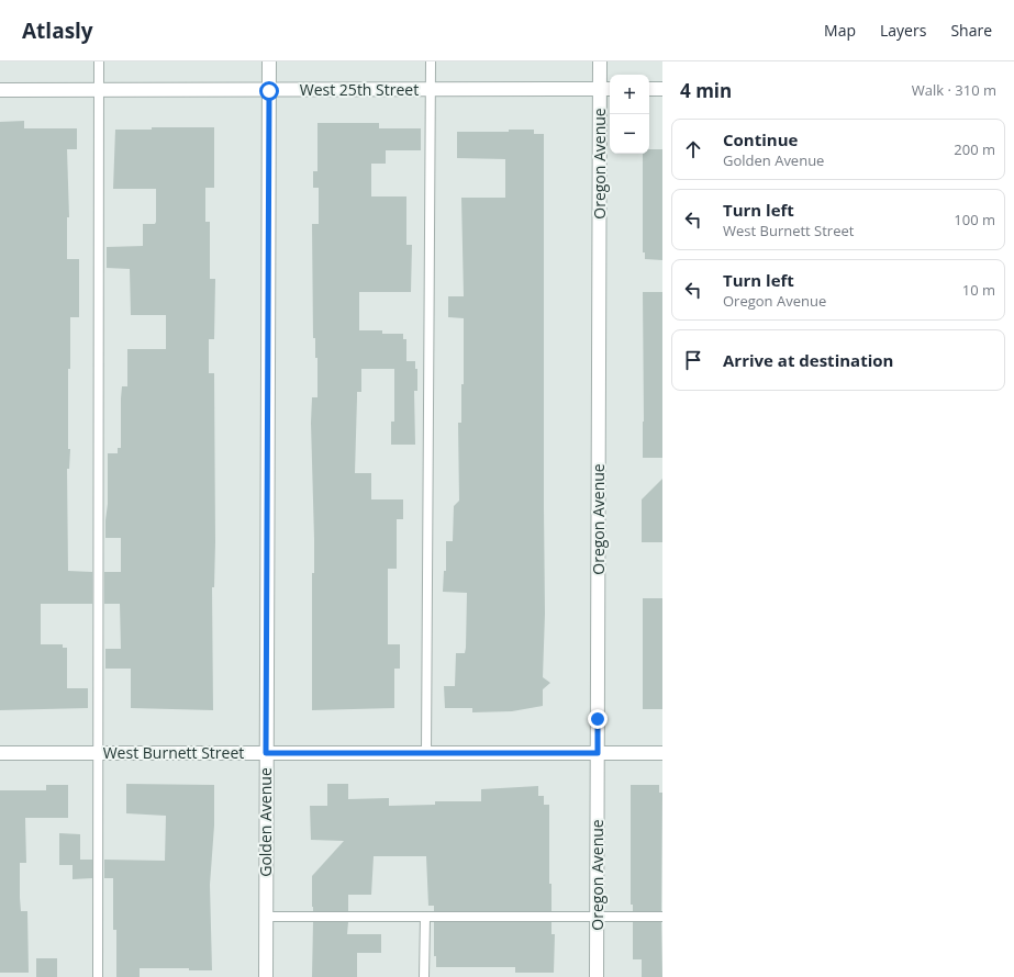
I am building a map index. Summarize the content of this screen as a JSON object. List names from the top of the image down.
{
  "streets": {
    "street": [
      "West 25th Street",
      "Oregon Avenue",
      "West Burnett Street",
      "Golden Avenue"
    ]
  },
  "crossings": [
    ["West 25th Street", "Oregon Avenue"],
    ["West 25th Street", "Golden Avenue"],
    ["Oregon Avenue", "West Burnett Street"],
    ["West Burnett Street", "Golden Avenue"]
  ],
  "page": {
    "header": "Atlasly",
    "nav": ["Map", "Layers", "Share"],
    "heading": ["4 min", "Walk · 310 m"],
    "map_buttons": ["+", "−"],
    "list": [
      ["Continue", "Golden Avenue", "200 m"],
      ["Turn left", "West Burnett Street", "100 m"],
      ["Turn left", "Oregon Avenue", "10 m"],
      "Arrive at destination"
    ]
  }
}
